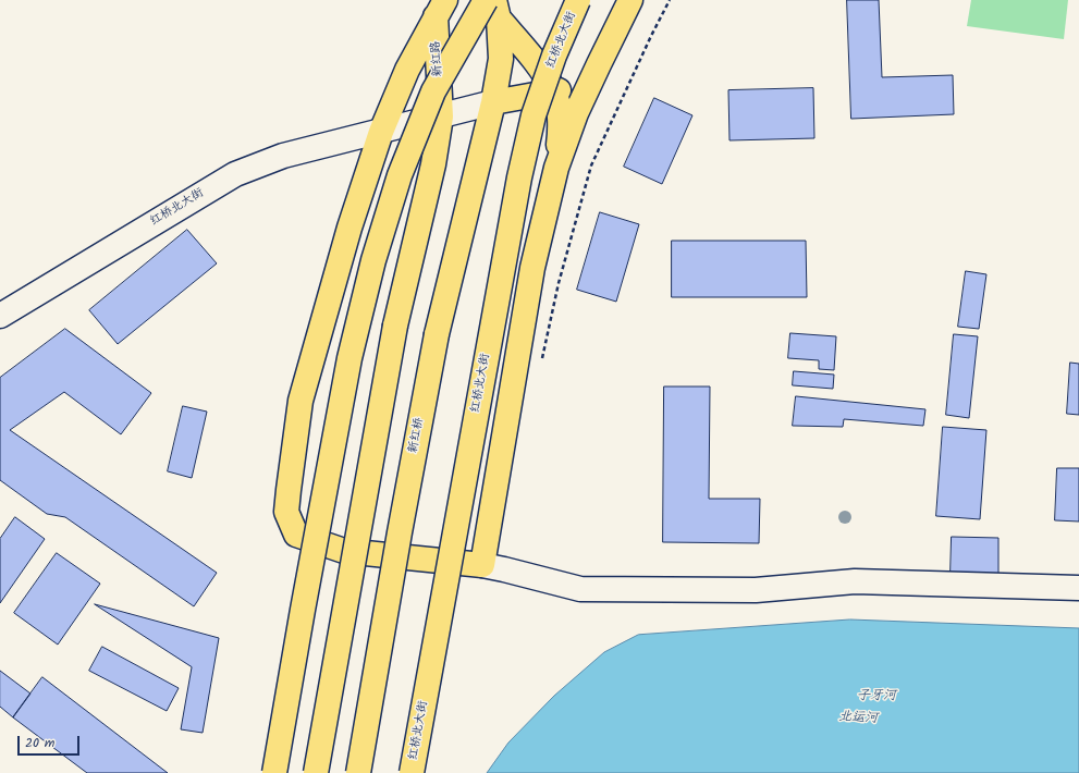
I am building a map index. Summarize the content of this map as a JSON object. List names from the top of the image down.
{
  "streets": {
    "main road": ["红桥北大街", "新红路", "新红桥"]
  },
  "crossings": [
    ["红桥北大街", "新红路"],
    ["红桥北大街", "新红桥"]
  ],
  "water": ["子牙河", "北运河"],
  "scale_bar": "20 m"
}
